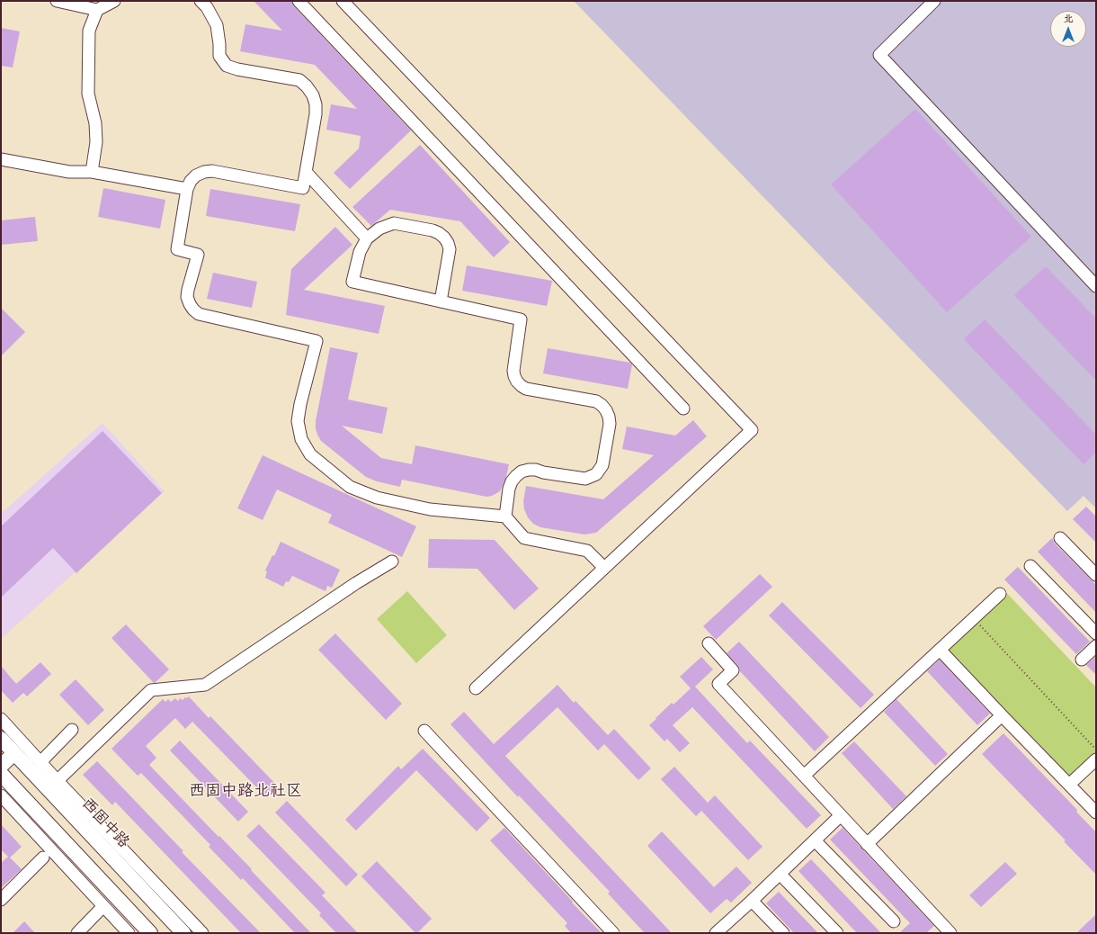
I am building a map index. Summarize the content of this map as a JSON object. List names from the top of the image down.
{
  "streets": {
    "main road": ["西固中路"]
  },
  "districts": ["西固中路北社区"],
  "north": "top"
}
